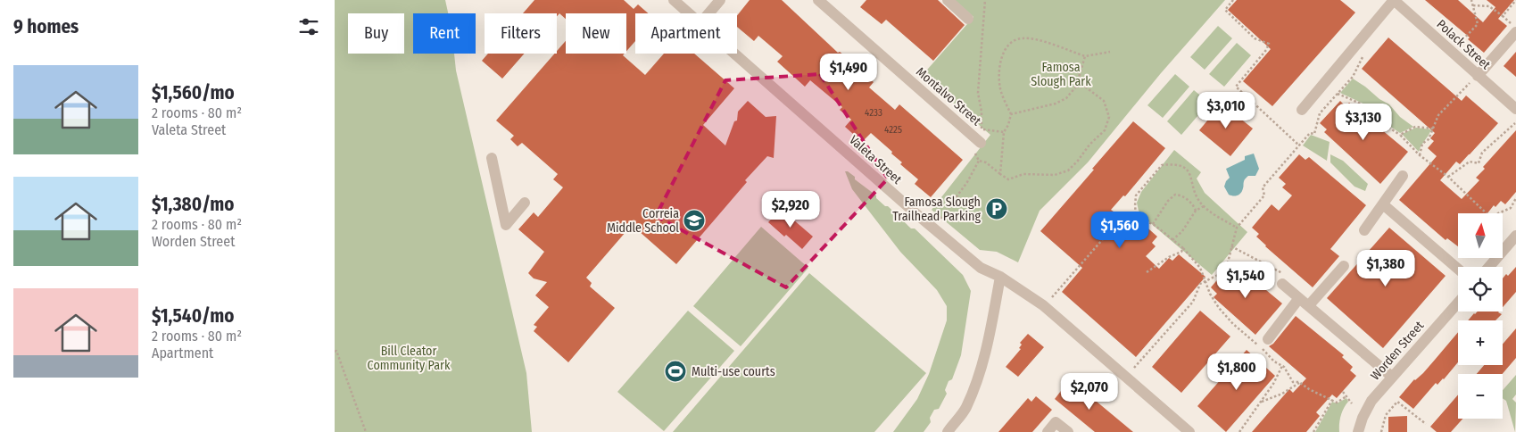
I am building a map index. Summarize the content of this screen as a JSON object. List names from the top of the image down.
{
  "streets": {
    "street": [
      "Polack Street",
      "Montalvo Street",
      "Valeta Street",
      "Worden Street"
    ]
  },
  "parks": ["Famosa Slough Park", "Bill Cleator Community Park"],
  "places": {
    "parking": ["Famosa Slough Trailhead Parking"],
    "school or university": ["Correia Middle School"],
    "sports": ["Multi-use courts"]
  },
  "house_numbers": ["4233", "4225"],
  "north": "top",
  "page": {
    "heading": "9 homes",
    "chip": [
      "Buy",
      "Rent",
      "Filters",
      "New",
      "Apartment"
    ],
    "list": [
      {
        "name": "$1,560/mo",
        "note": "2 rooms · 80 m² · Valeta Street"
      },
      {
        "name": "$1,380/mo",
        "note": "2 rooms · 80 m² · Worden Street"
      },
      {
        "name": "$1,540/mo",
        "note": "2 rooms · 80 m² · Apartment"
      }
    ],
    "price": [
      "$1,490",
      "$3,010",
      "$3,130",
      "$2,920",
      "$1,560",
      "$1,380",
      "$1,540",
      "$1,800",
      "$2,070"
    ],
    "map_buttons": ["+", "−"]
  }
}
